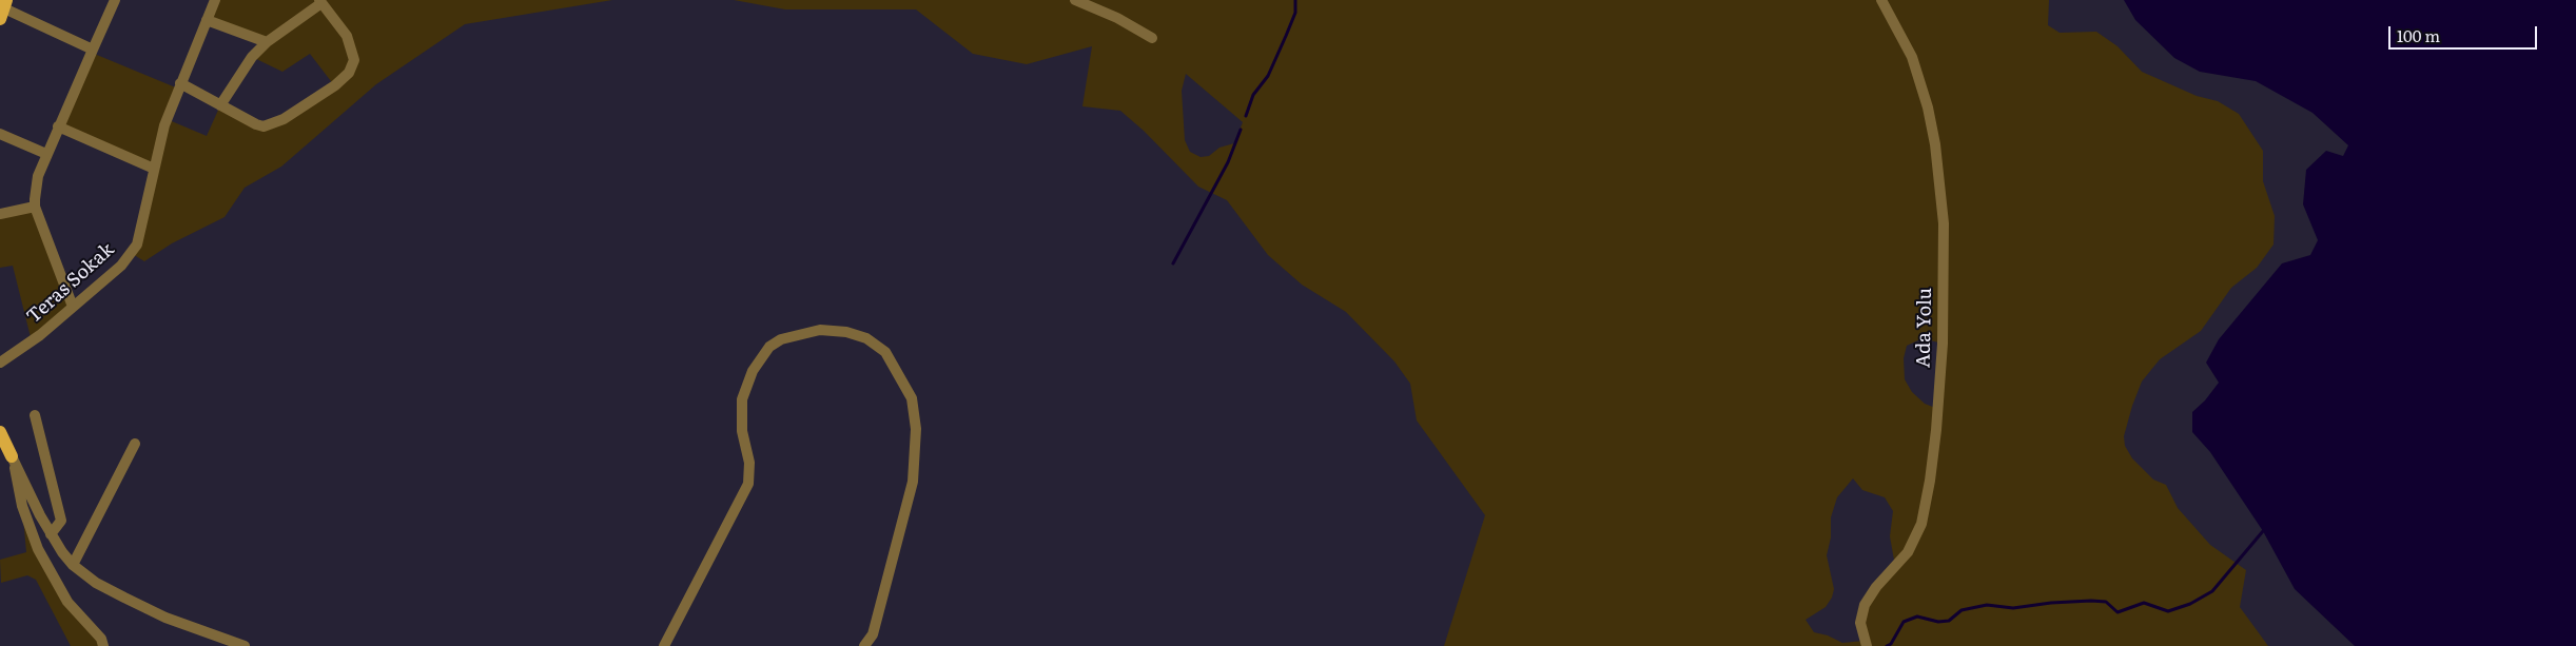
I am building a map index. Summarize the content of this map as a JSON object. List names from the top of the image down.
{
  "streets": {
    "street": ["Teras Sokak", "Ada Yolu"]
  },
  "scale_bar": "100 m"
}
